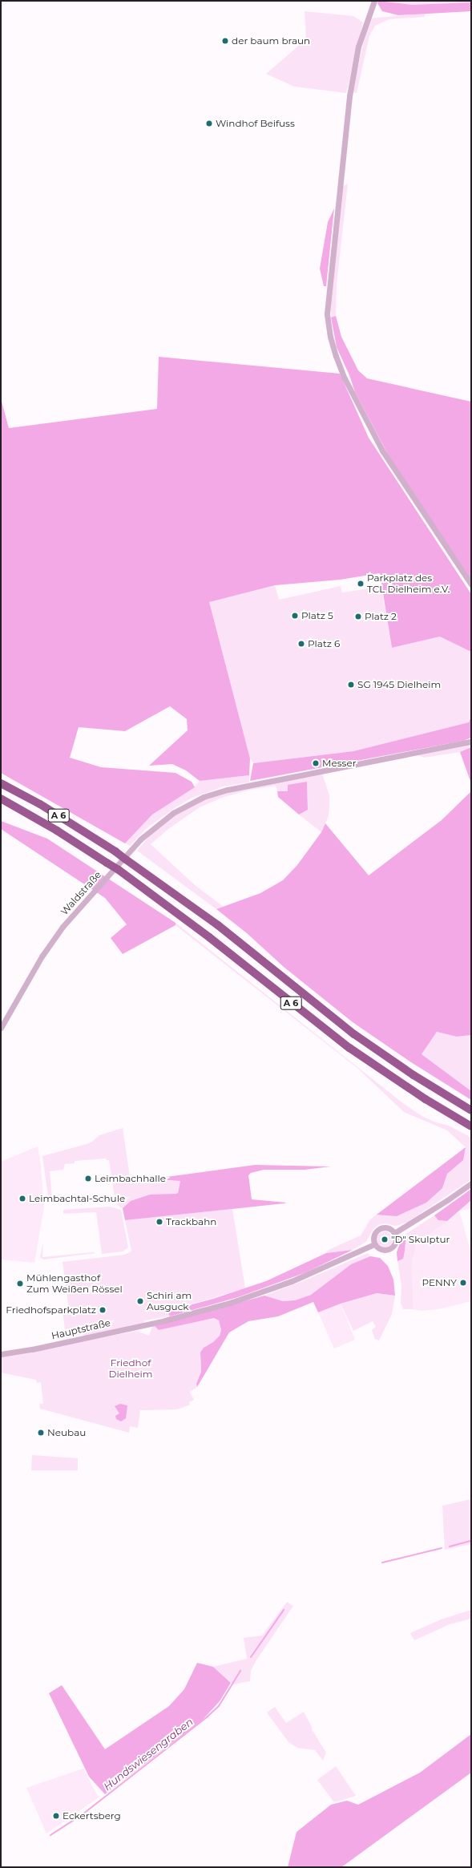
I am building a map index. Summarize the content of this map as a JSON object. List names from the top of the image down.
{
  "streets": {
    "highway": ["A 6"],
    "street": ["Waldstraße", "Hauptstraße"]
  },
  "water": ["Hundswiesengraben"],
  "parks": ["Friedhof Dielheim"],
  "places": [
    "der baum braun",
    "Windhof Beifuss",
    "Parkplatz des TCL Dielheim e.V.",
    "Platz 5",
    "Platz 2",
    "Platz 6",
    "SG 1945 Dielheim",
    "Messer",
    "Leimbachhalle",
    "Leimbachtal-Schule",
    "Trackbahn",
    "\"D\" Skulptur",
    "PENNY",
    "Mühlengasthof Zum Weißen Rössel",
    "Schiri am Ausguck",
    "Friedhofsparkplatz",
    "Neubau",
    "Eckertsberg"
  ]
}
